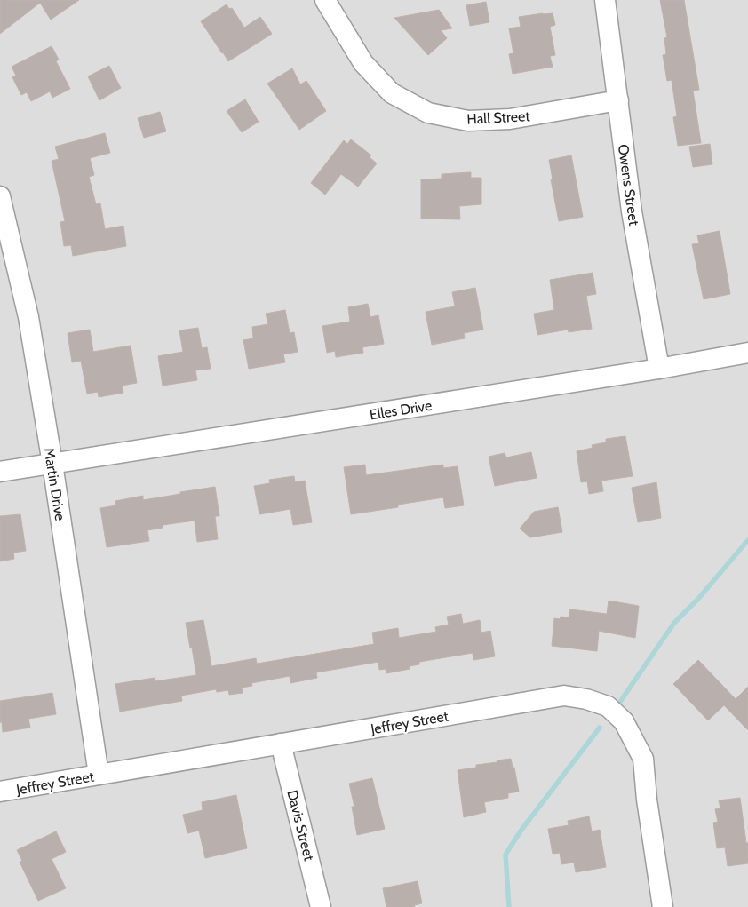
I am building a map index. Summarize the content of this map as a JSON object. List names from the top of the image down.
{
  "streets": {
    "street": [
      "Hall Street",
      "Owens Street",
      "Elles Drive",
      "Martin Drive",
      "Jeffrey Street",
      "Davis Street"
    ]
  },
  "crossings": [
    ["Hall Street", "Owens Street"],
    ["Owens Street", "Elles Drive"],
    ["Elles Drive", "Martin Drive"],
    ["Martin Drive", "Jeffrey Street"],
    ["Jeffrey Street", "Davis Street"]
  ]
}
